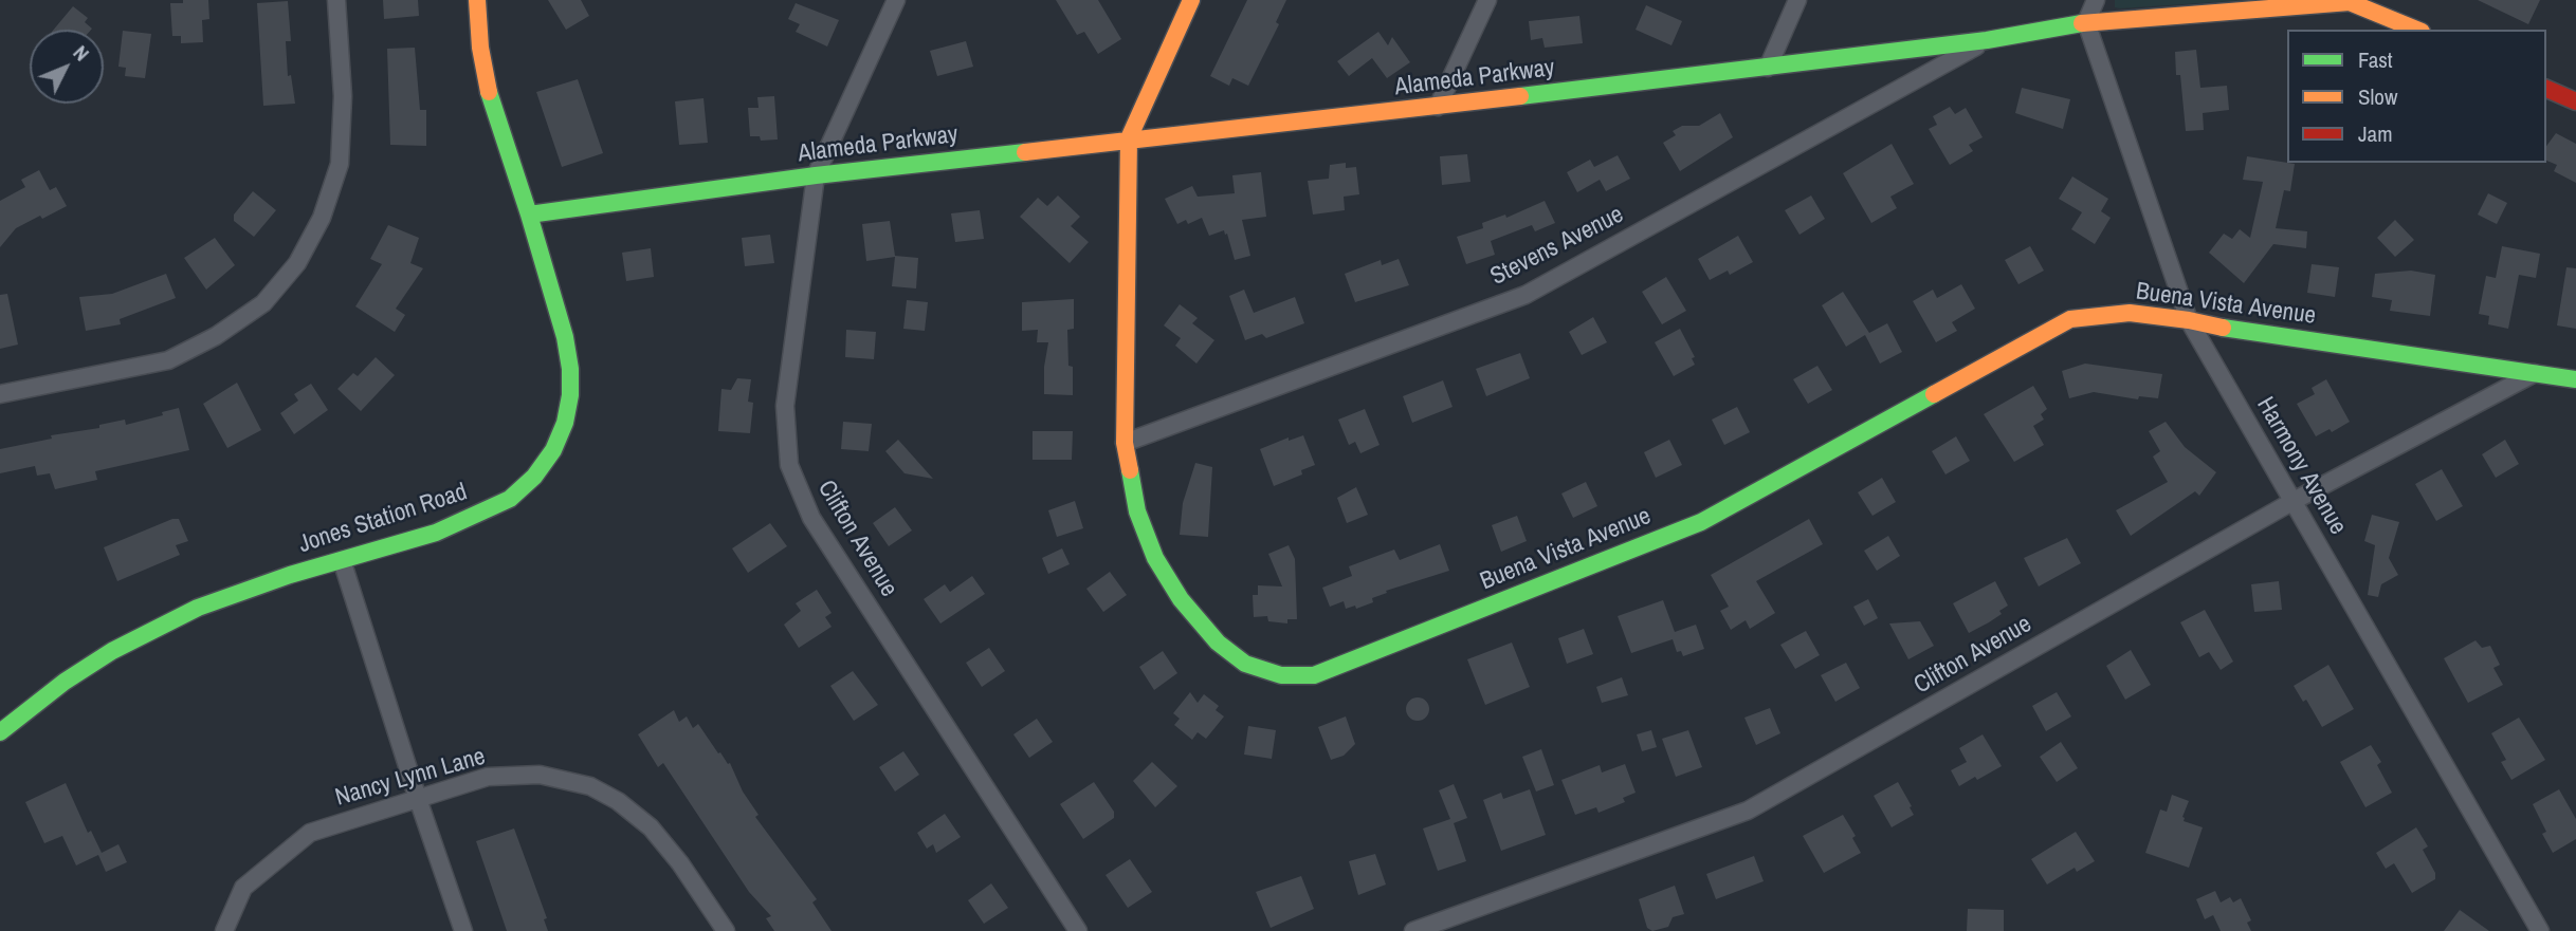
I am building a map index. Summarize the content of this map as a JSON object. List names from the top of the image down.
{
  "streets": {
    "street": [
      "Alameda Parkway",
      "Stevens Avenue",
      "Buena Vista Avenue",
      "Harmony Avenue",
      "Jones Station Road",
      "Clifton Avenue",
      "Nancy Lynn Lane"
    ]
  },
  "crossings": [
    ["Alameda Parkway", "Stevens Avenue"],
    ["Alameda Parkway", "Buena Vista Avenue"],
    ["Alameda Parkway", "Harmony Avenue"],
    ["Alameda Parkway", "Jones Station Road"],
    ["Alameda Parkway", "Clifton Avenue"],
    ["Stevens Avenue", "Buena Vista Avenue"],
    ["Buena Vista Avenue", "Harmony Avenue"],
    ["Buena Vista Avenue", "Clifton Avenue"],
    ["Harmony Avenue", "Clifton Avenue"]
  ],
  "legend": ["Fast", "Slow", "Jam"],
  "north": "top right"
}
